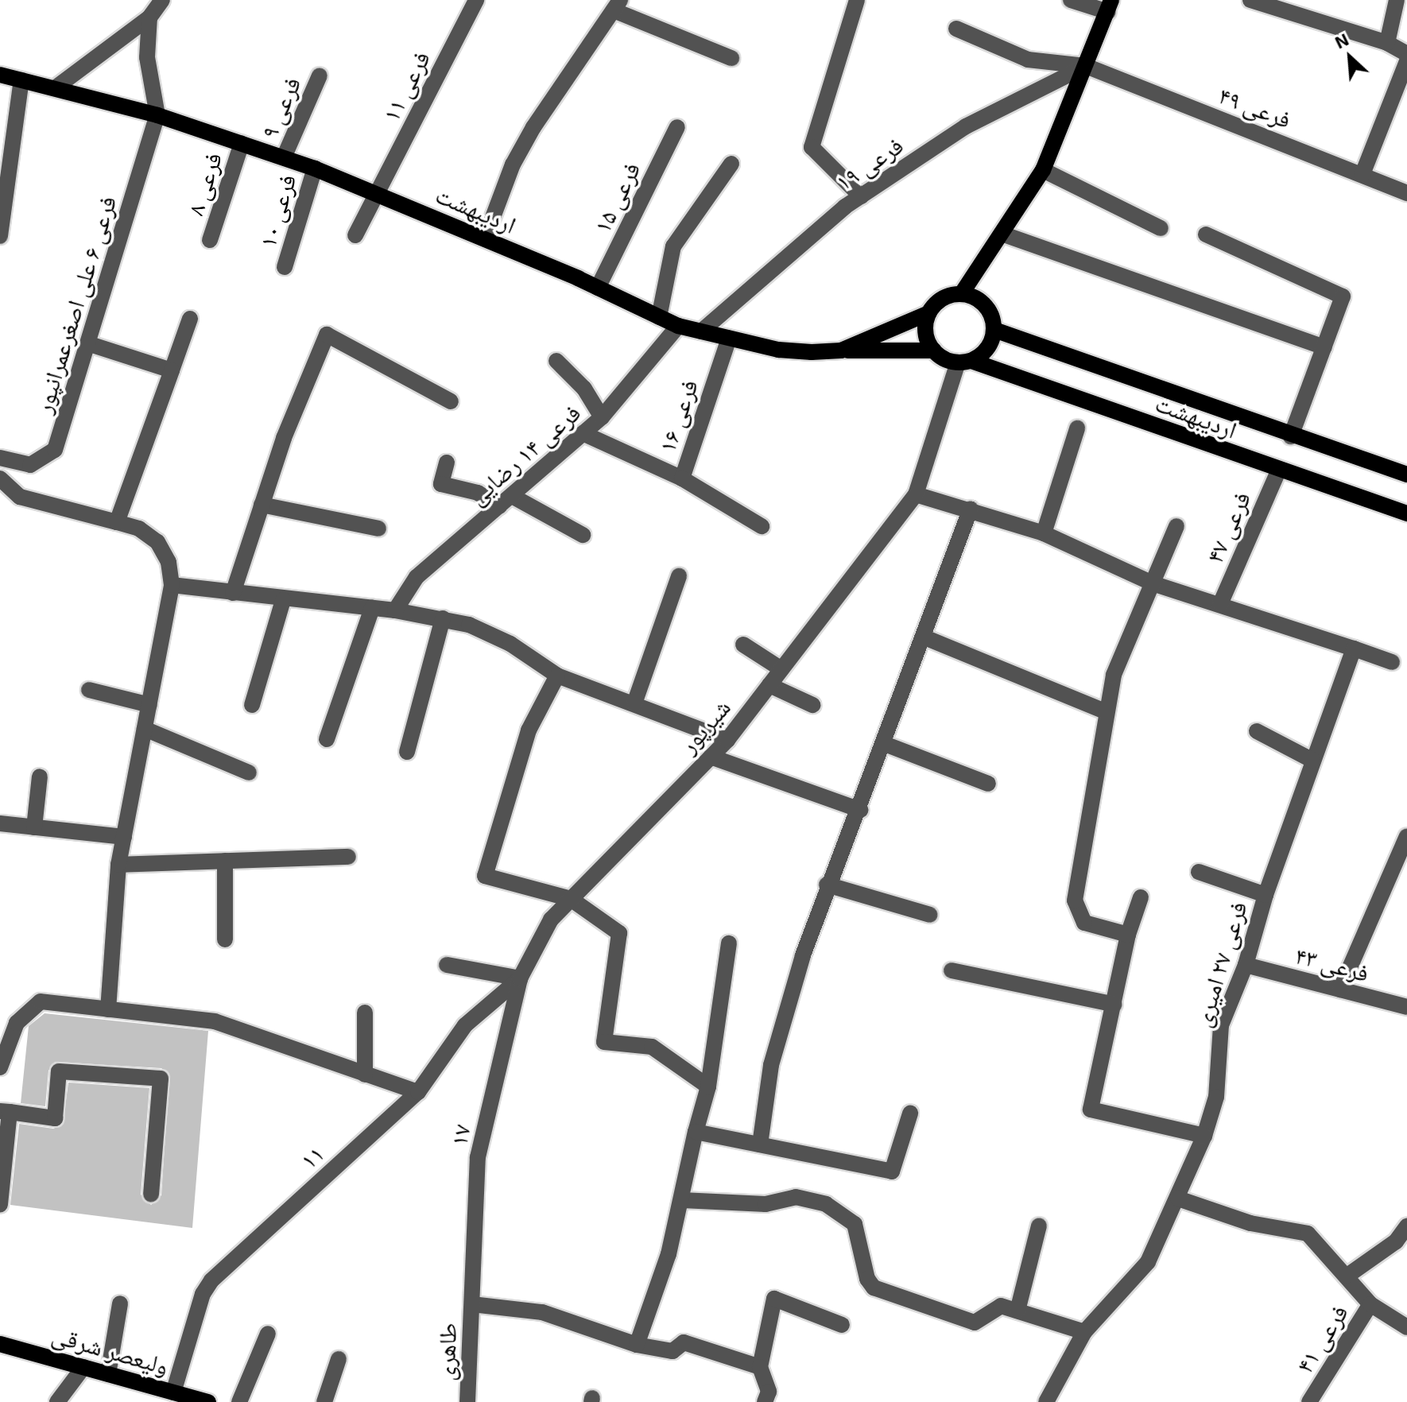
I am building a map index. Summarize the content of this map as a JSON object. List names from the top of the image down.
{
  "streets": {
    "main road": ["اردیبهشت", "ولیعصر شرقی"],
    "street": [
      "فرعی ۱۱",
      "فرعی ۴۹",
      "فرعی ۹",
      "فرعی ۱۹",
      "فرعی ۸",
      "فرعی ۱۵",
      "فرعی ۱۰",
      "فرعی ۶ علی اصغرعمرانپور",
      "فرعی ۱۶",
      "فرعی ۱۴ رضایی",
      "فرعی ۴۷",
      "شیرپور",
      "فرعی ۴۳",
      "فرعی ۲۷ امیری",
      "۱۷",
      "۱۱",
      "فرعی ۴۱",
      "طاهری"
    ]
  },
  "crossings": [
    ["فرعی ۱۱", "اردیبهشت"],
    ["فرعی ۴۹", "فرعی ۱۹"],
    ["فرعی ۴۹", "اردیبهشت"],
    ["فرعی ۹", "اردیبهشت"],
    ["فرعی ۱۹", "اردیبهشت"],
    ["فرعی ۸", "اردیبهشت"],
    ["فرعی ۱۵", "اردیبهشت"],
    ["اردیبهشت", "فرعی ۱۰"],
    ["اردیبهشت", "فرعی ۶ علی اصغرعمرانپور"],
    ["اردیبهشت", "فرعی ۱۶"],
    ["اردیبهشت", "فرعی ۱۴ رضایی"],
    ["اردیبهشت", "فرعی ۴۷"],
    ["اردیبهشت", "شیرپور"],
    ["فرعی ۱۶", "فرعی ۱۴ رضایی"],
    ["شیرپور", "۱۷"],
    ["شیرپور", "۱۱"],
    ["فرعی ۴۳", "فرعی ۲۷ امیری"],
    ["۱۷", "۱۱"],
    ["۱۷", "طاهری"],
    ["۱۱", "ولیعصر شرقی"]
  ],
  "north": "top left"
}
